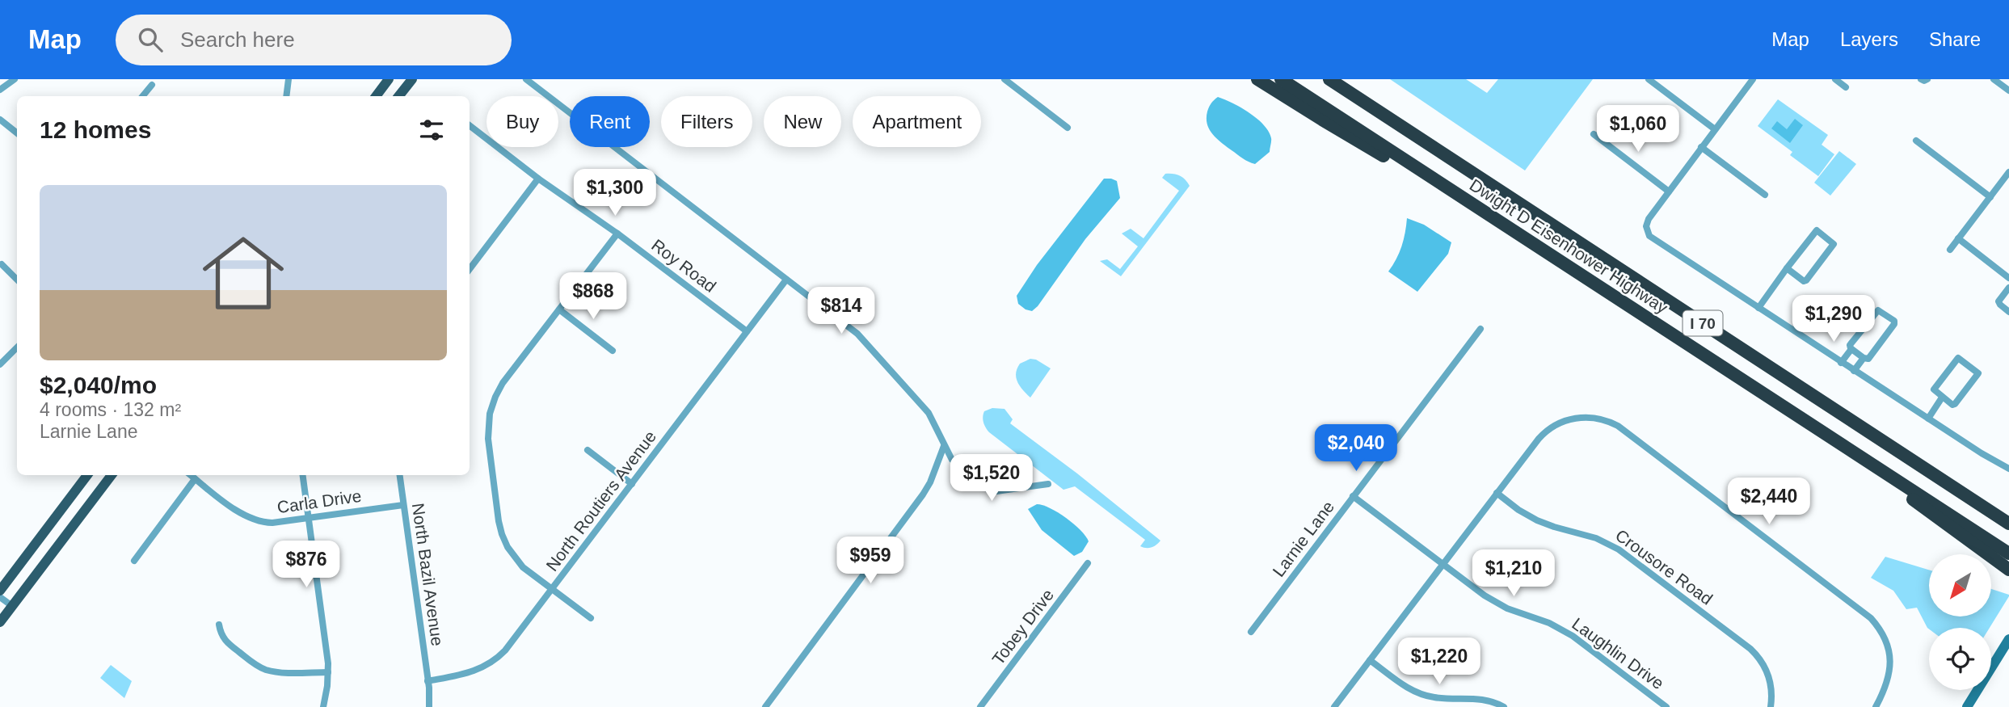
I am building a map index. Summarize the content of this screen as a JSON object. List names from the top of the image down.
{
  "streets": {
    "highway": ["Dwight D Eisenhower Highway", "I 70"],
    "street": [
      "Roy Road",
      "North Routiers Avenue",
      "Carla Drive",
      "Larnie Lane",
      "Crousore Road",
      "North Bazil Avenue",
      "Tobey Drive",
      "Laughlin Drive"
    ]
  },
  "crossings": [
    ["Roy Road", "North Routiers Avenue"],
    ["North Routiers Avenue", "North Bazil Avenue"],
    ["Carla Drive", "North Bazil Avenue"],
    ["Larnie Lane", "Laughlin Drive"]
  ],
  "north": "bottom left",
  "page": {
    "header": "Map",
    "search": "Search here",
    "nav": ["Map", "Layers", "Share"],
    "chip": [
      "Buy",
      "Rent",
      "Filters",
      "New",
      "Apartment"
    ],
    "heading": "12 homes",
    "price": [
      "$1,060",
      "$1,300",
      "$868",
      "$814",
      "$1,290",
      "$2,040",
      "$1,520",
      "$2,440",
      "$959",
      "$876",
      "$1,210",
      "$1,220"
    ],
    "list": [
      {
        "name": "$2,040/mo",
        "note": "4 rooms · 132 m² · Larnie Lane"
      }
    ]
  }
}
